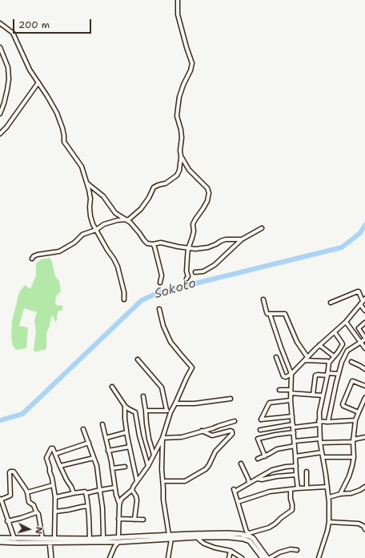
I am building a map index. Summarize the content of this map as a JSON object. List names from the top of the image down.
{
  "water": ["Sokoto"],
  "scale_bar": "200 m",
  "north": "right"
}
